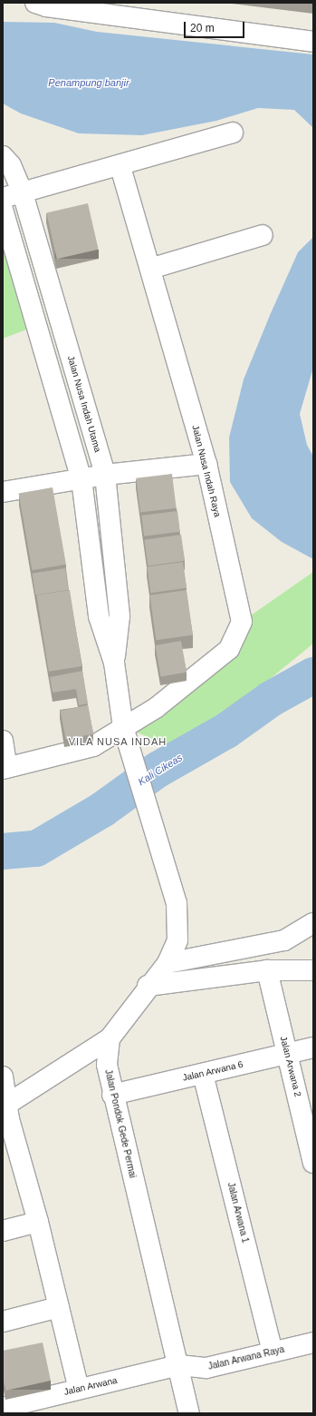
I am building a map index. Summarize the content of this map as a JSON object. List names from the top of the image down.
{
  "streets": {
    "street": [
      "Jalan Nusa Indah Utama",
      "Jalan Nusa Indah Raya",
      "Jalan Arwana 2",
      "Jalan Arwana 6",
      "Jalan Pondok Gede Permai",
      "Jalan Arwana 1",
      "Jalan Arwana Raya",
      "Jalan Arwana"
    ]
  },
  "crossings": [
    ["Jalan Nusa Indah Utama", "Jalan Nusa Indah Raya"],
    ["Jalan Nusa Indah Utama", "Jalan Pondok Gede Permai"],
    ["Jalan Nusa Indah Raya", "Jalan Pondok Gede Permai"],
    ["Jalan Arwana 2", "Jalan Arwana 6"],
    ["Jalan Arwana 6", "Jalan Pondok Gede Permai"],
    ["Jalan Arwana 6", "Jalan Arwana 1"],
    ["Jalan Pondok Gede Permai", "Jalan Arwana Raya"],
    ["Jalan Pondok Gede Permai", "Jalan Arwana"],
    ["Jalan Arwana 1", "Jalan Arwana Raya"],
    ["Jalan Arwana Raya", "Jalan Arwana"]
  ],
  "districts": ["VILA NUSA INDAH"],
  "water": ["Penampung banjir", "Kali Cikeas"],
  "scale_bar": "20 m"
}
